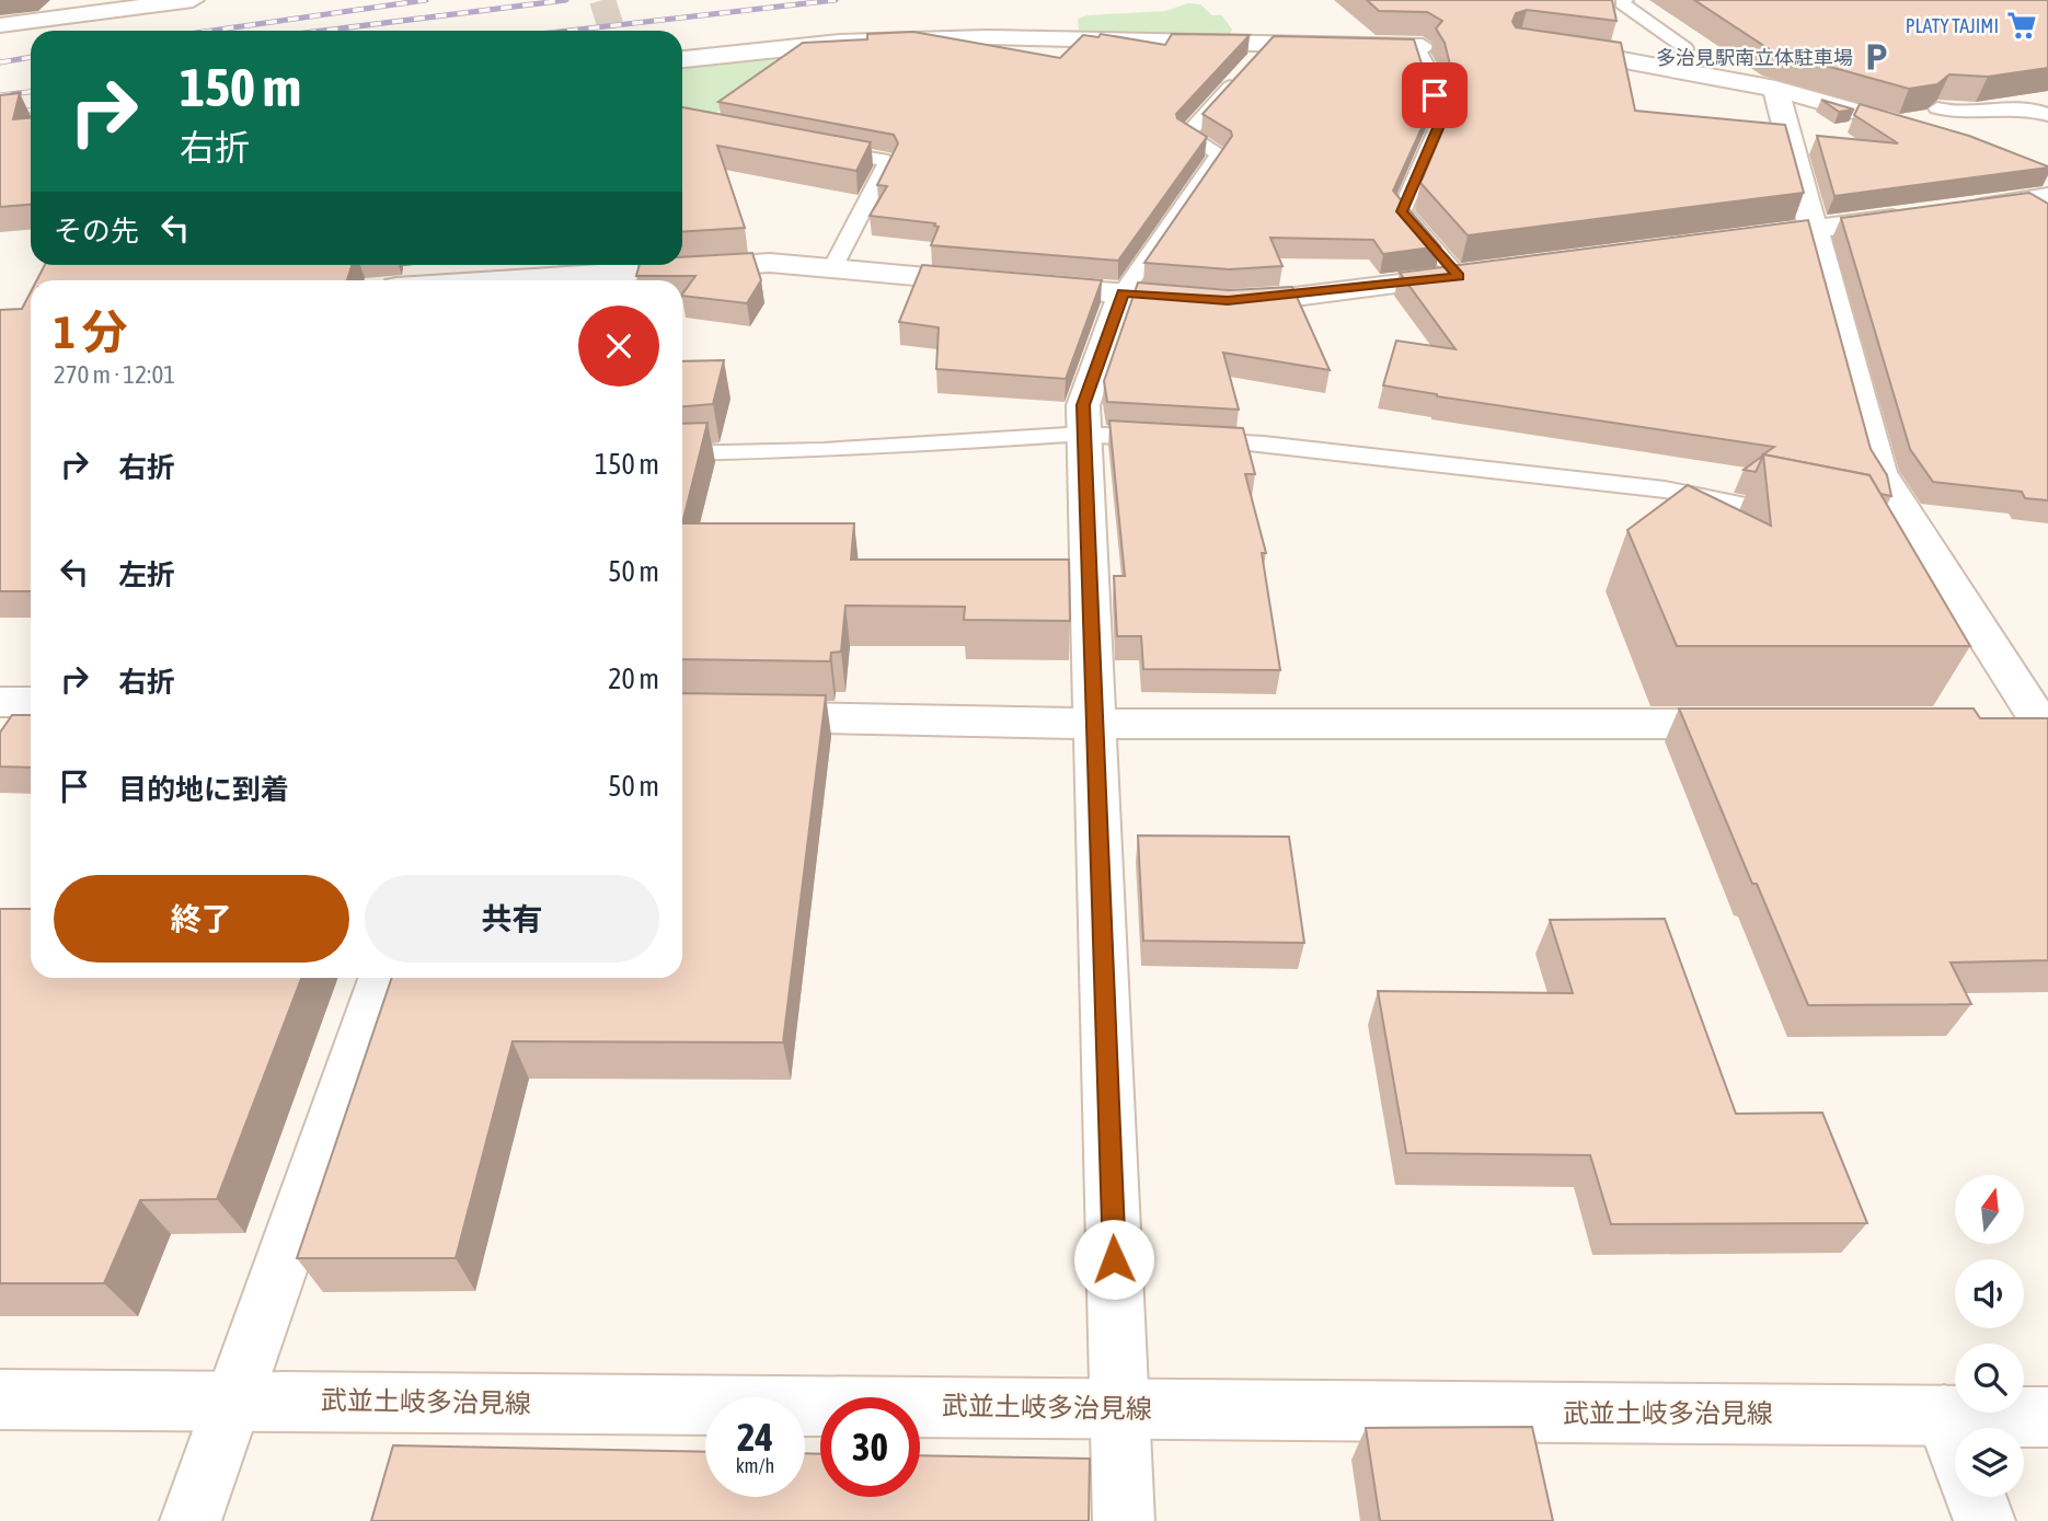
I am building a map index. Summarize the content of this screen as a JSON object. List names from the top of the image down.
{
  "streets": {
    "street": ["武並土岐多治見線"]
  },
  "places": {
    "supermarket": ["PLATY TAJIMI"],
    "parking": ["多治見駅南立体駐車場"]
  },
  "north": "top",
  "page": {
    "turn": ["150 m", "右折"],
    "then": "その先",
    "heading": ["1 分", "270 m · 12:01"],
    "list": [
      {
        "name": "右折",
        "value": "150 m"
      },
      {
        "name": "左折",
        "value": "50 m"
      },
      {
        "name": "右折",
        "value": "20 m"
      },
      {
        "name": "目的地に到着",
        "value": "50 m"
      }
    ],
    "buttons": ["終了", "共有"],
    "speed": "24 km/h",
    "limit": "30"
  }
}
